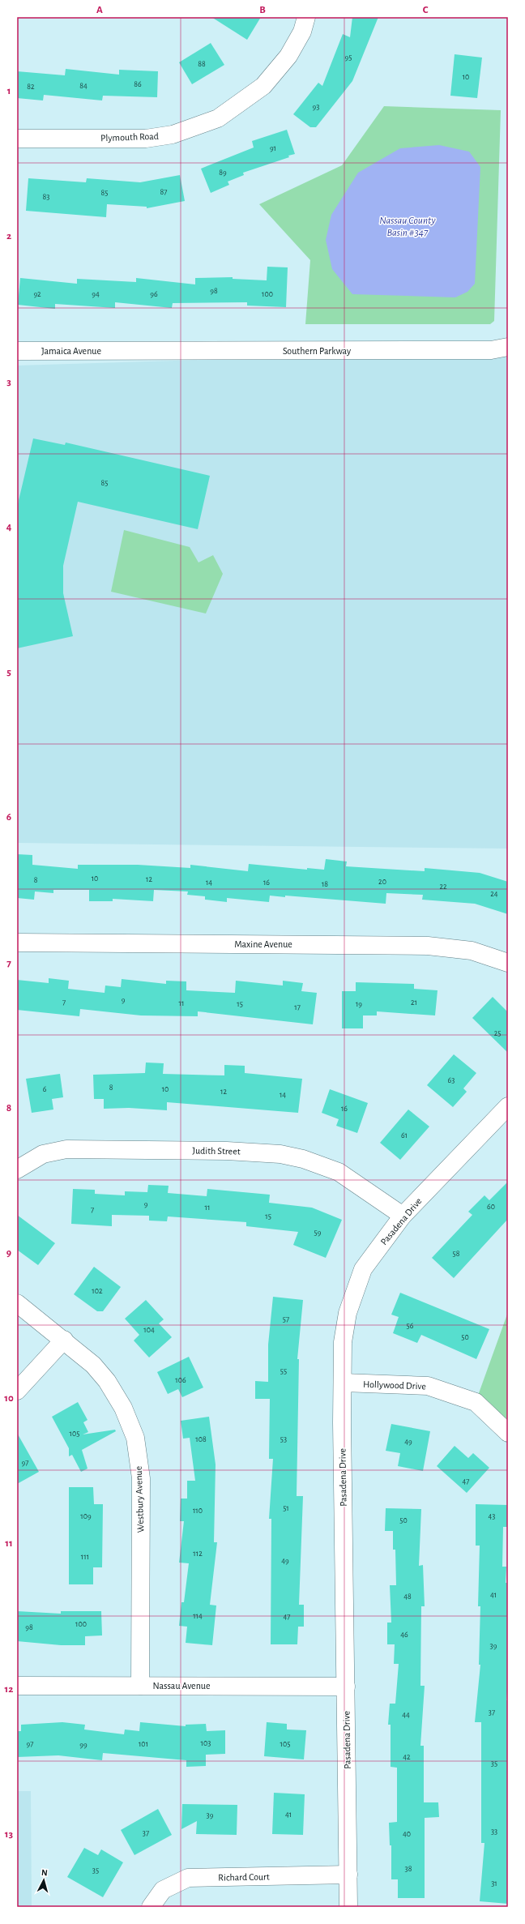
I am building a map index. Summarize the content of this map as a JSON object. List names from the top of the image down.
{
  "streets": {
    "street": [
      "Plymouth Road",
      "Jamaica Avenue",
      "Southern Parkway",
      "Maxine Avenue",
      "Judith Street",
      "Pasadena Drive",
      "Hollywood Drive",
      "Westbury Avenue",
      "Nassau Avenue",
      "Richard Court"
    ]
  },
  "crossings": [
    ["Jamaica Avenue", "Southern Parkway"],
    ["Judith Street", "Pasadena Drive"],
    ["Pasadena Drive", "Hollywood Drive"],
    ["Pasadena Drive", "Nassau Avenue"],
    ["Pasadena Drive", "Richard Court"],
    ["Westbury Avenue", "Nassau Avenue"]
  ],
  "water": ["Nassau County Basin #347"],
  "house_numbers": [
    "95",
    "88",
    "10",
    "86",
    "84",
    "82",
    "93",
    "91",
    "89",
    "87",
    "85",
    "83",
    "98",
    "92",
    "94",
    "96",
    "100",
    "85",
    "10",
    "12",
    "8",
    "20",
    "14",
    "16",
    "18",
    "22",
    "24",
    "9",
    "7",
    "21",
    "11",
    "15",
    "19",
    "17",
    "25",
    "63",
    "8",
    "6",
    "10",
    "12",
    "14",
    "16",
    "61",
    "9",
    "60",
    "11",
    "7",
    "15",
    "59",
    "58",
    "102",
    "57",
    "56",
    "104",
    "50",
    "55",
    "106",
    "105",
    "108",
    "53",
    "49",
    "97",
    "47",
    "51",
    "110",
    "109",
    "43",
    "50",
    "112",
    "111",
    "49",
    "41",
    "48",
    "114",
    "47",
    "100",
    "98",
    "46",
    "39",
    "37",
    "44",
    "103",
    "97",
    "101",
    "105",
    "99",
    "42",
    "35",
    "41",
    "39",
    "33",
    "37",
    "40",
    "38",
    "35",
    "31"
  ],
  "north": "top",
  "grid": {
    "columns": ["A", "B", "C"],
    "rows": [
      "1",
      "2",
      "3",
      "4",
      "5",
      "6",
      "7",
      "8",
      "9",
      "10",
      "11",
      "12",
      "13"
    ]
  }
}
